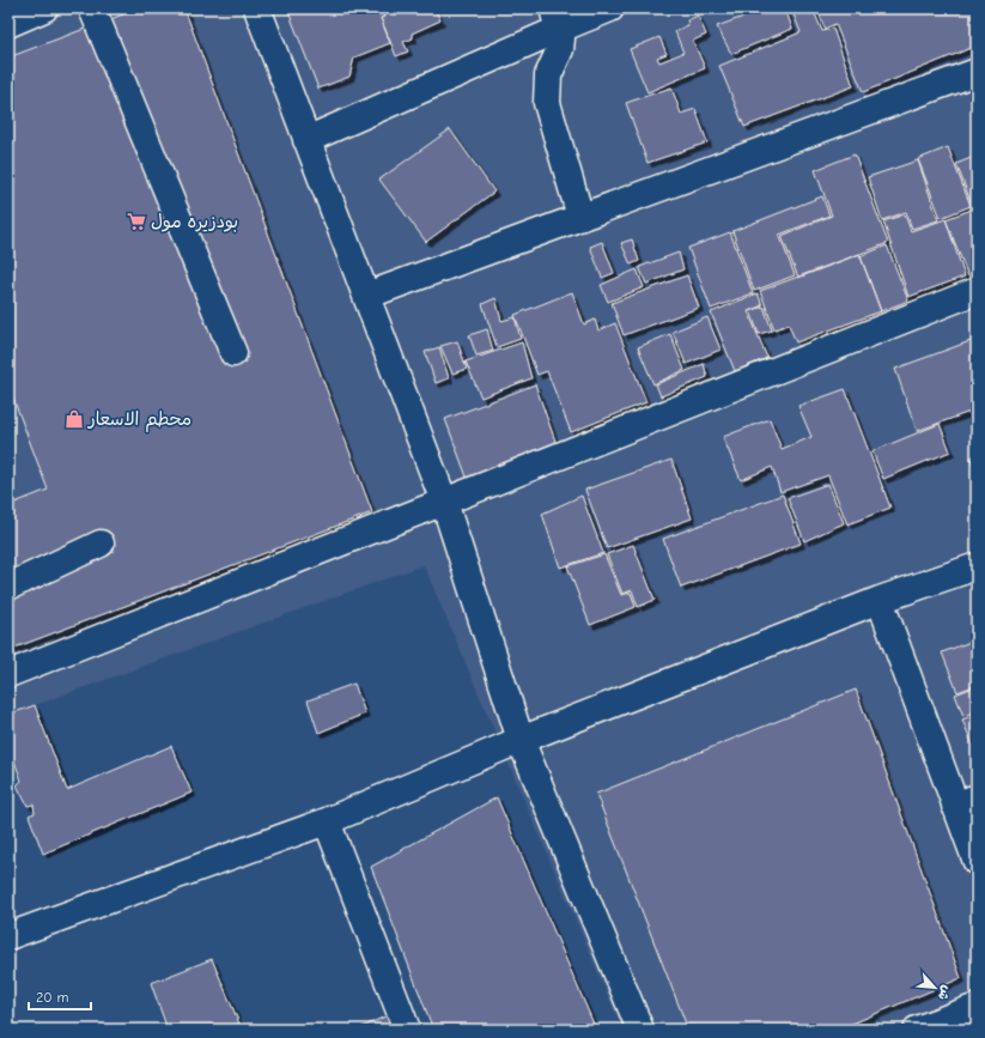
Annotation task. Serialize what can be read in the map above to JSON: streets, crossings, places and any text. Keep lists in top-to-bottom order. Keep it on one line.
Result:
{"places":{"supermarket":["بودزيره مول"],"shop":["محطم الاسعار"]},"scale_bar":"20 m","north":"bottom right"}
